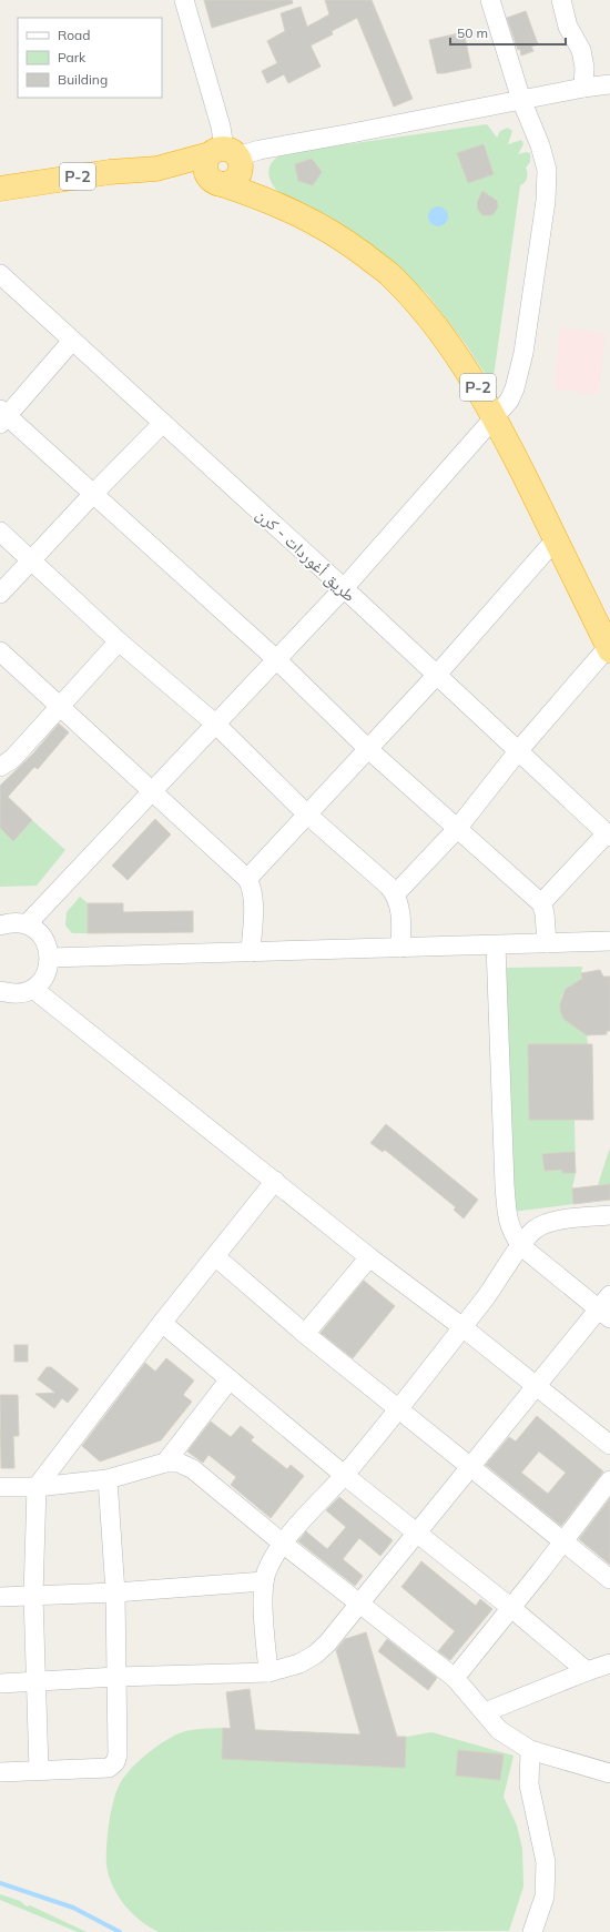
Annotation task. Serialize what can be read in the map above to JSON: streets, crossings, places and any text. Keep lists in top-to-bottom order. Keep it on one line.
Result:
{"streets":{"highway":["P-2"],"street":["طريق أغوردات - كرن"]},"legend":["Road","Park","Building"],"scale_bar":"50 m"}
